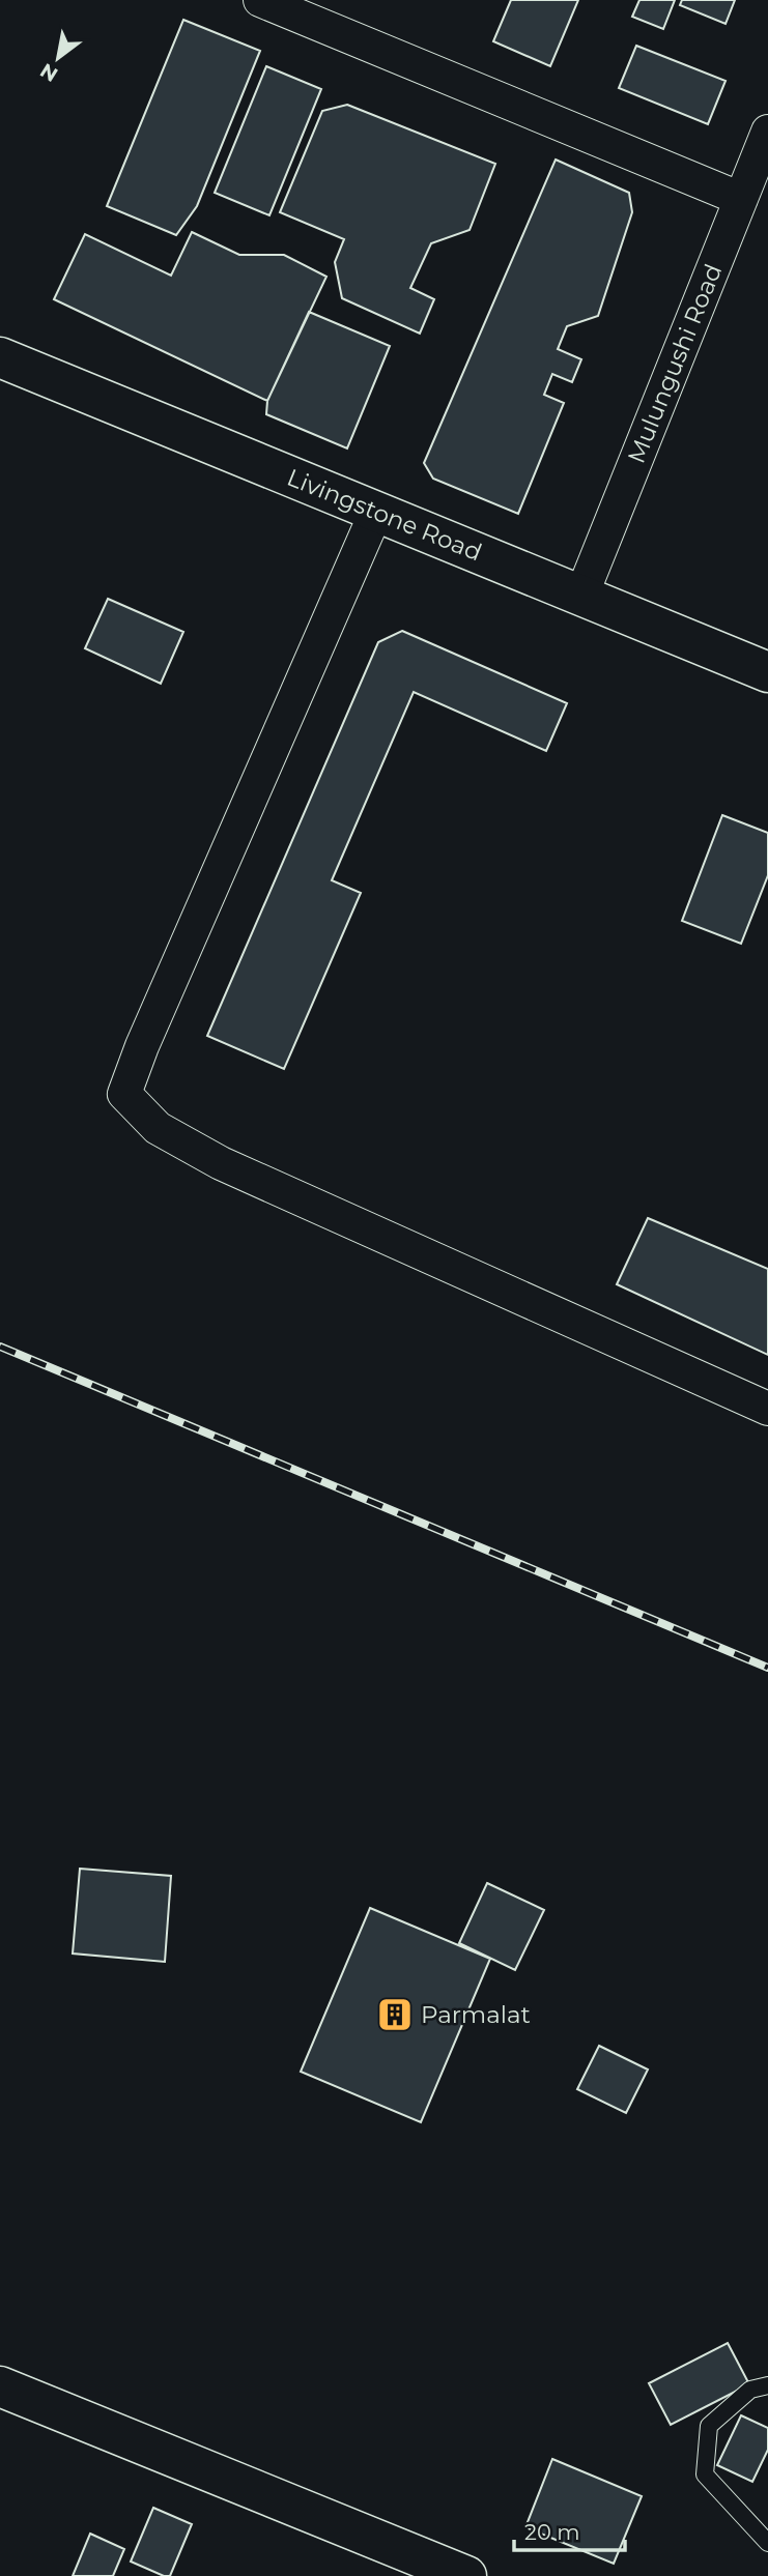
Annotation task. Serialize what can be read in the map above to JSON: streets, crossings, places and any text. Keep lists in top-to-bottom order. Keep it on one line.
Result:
{"streets":{"main road":["Livingstone Road"],"street":["Mulungushi Road"]},"crossings":[["Mulungushi Road","Livingstone Road"]],"places":{"building":["Parmalat"]},"scale_bar":"20 m","north":"bottom left"}
